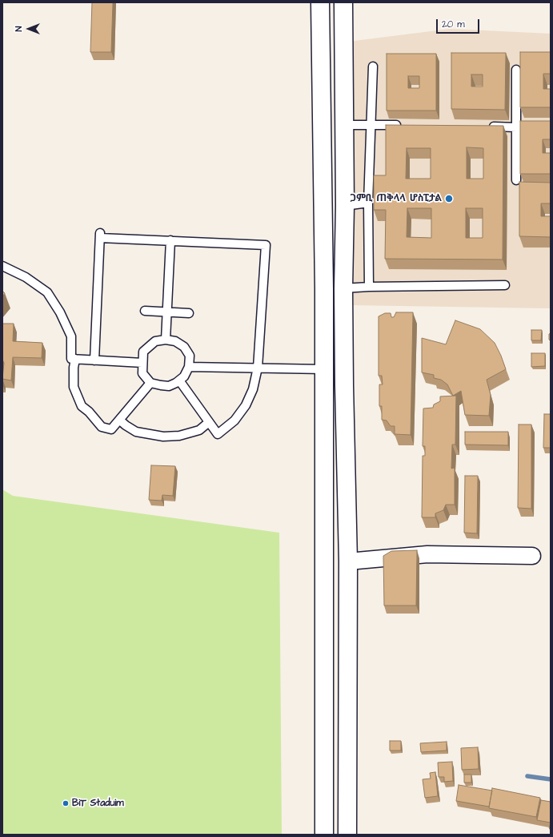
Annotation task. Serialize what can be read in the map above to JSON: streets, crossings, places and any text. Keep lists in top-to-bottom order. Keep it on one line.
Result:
{"places":["ጋምቢ ጠቅላላ ሆስፒታል","BiT Staduim"],"scale_bar":"20 m","north":"left"}
